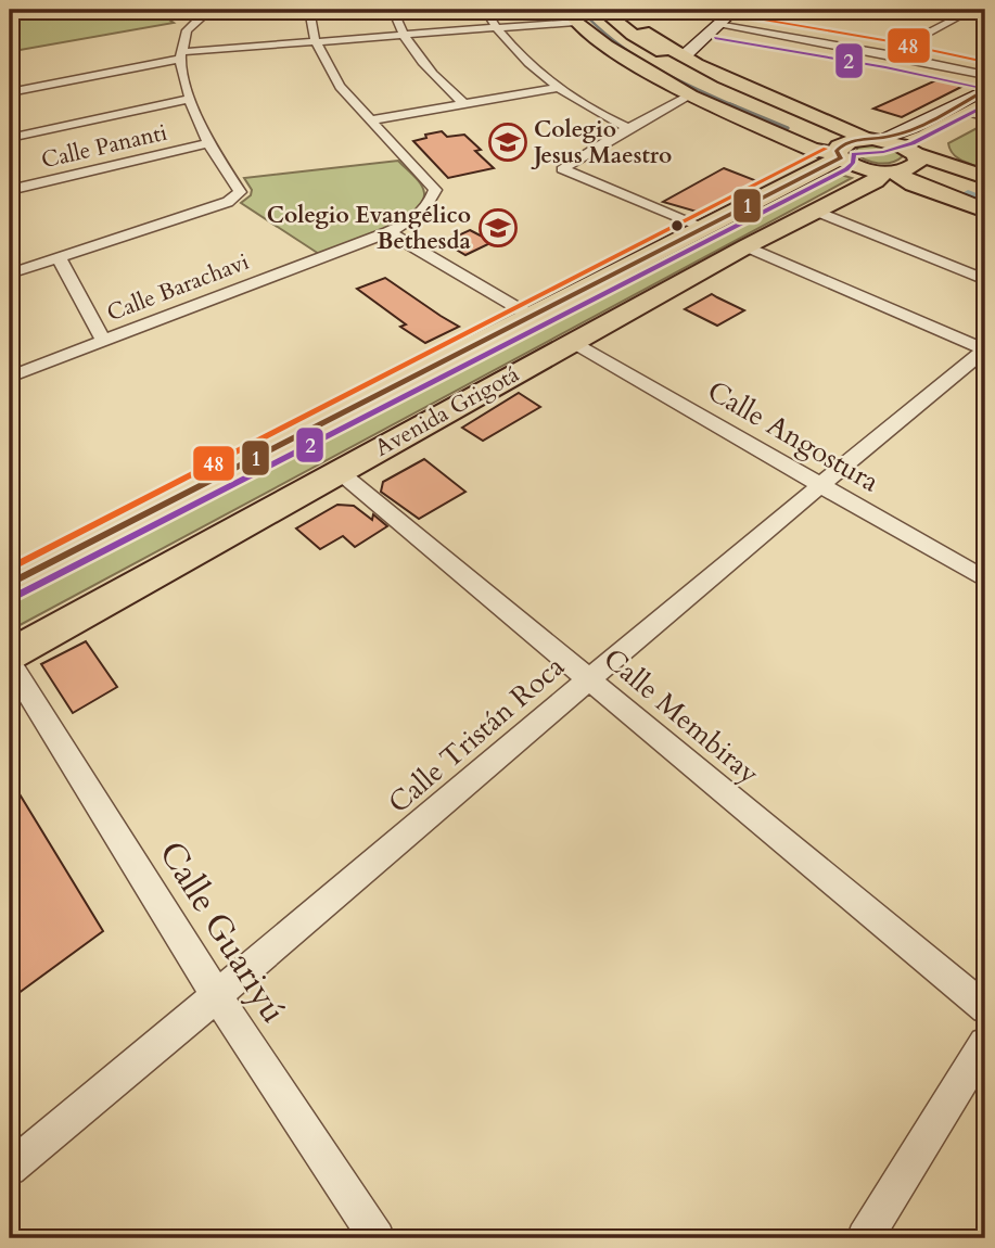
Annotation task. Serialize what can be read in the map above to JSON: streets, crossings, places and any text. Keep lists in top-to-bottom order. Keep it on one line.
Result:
{"streets":{"main road":["Avenida Grigotá"],"street":["Calle Pananti","Calle Barachavi","Calle Angostura","Calle Membiray","Calle Tristán Roca","Calle Guariyú"]},"crossings":[["Avenida Grigotá","Calle Angostura"],["Avenida Grigotá","Calle Membiray"],["Calle Angostura","Calle Tristán Roca"],["Calle Membiray","Calle Tristán Roca"],["Calle Tristán Roca","Calle Guariyú"]],"places":{"school or university":["Colegio Jesus Maestro","Colegio Evangélico Bethesda"]},"lines":["transit line 48","transit line 2","transit line 1"]}
